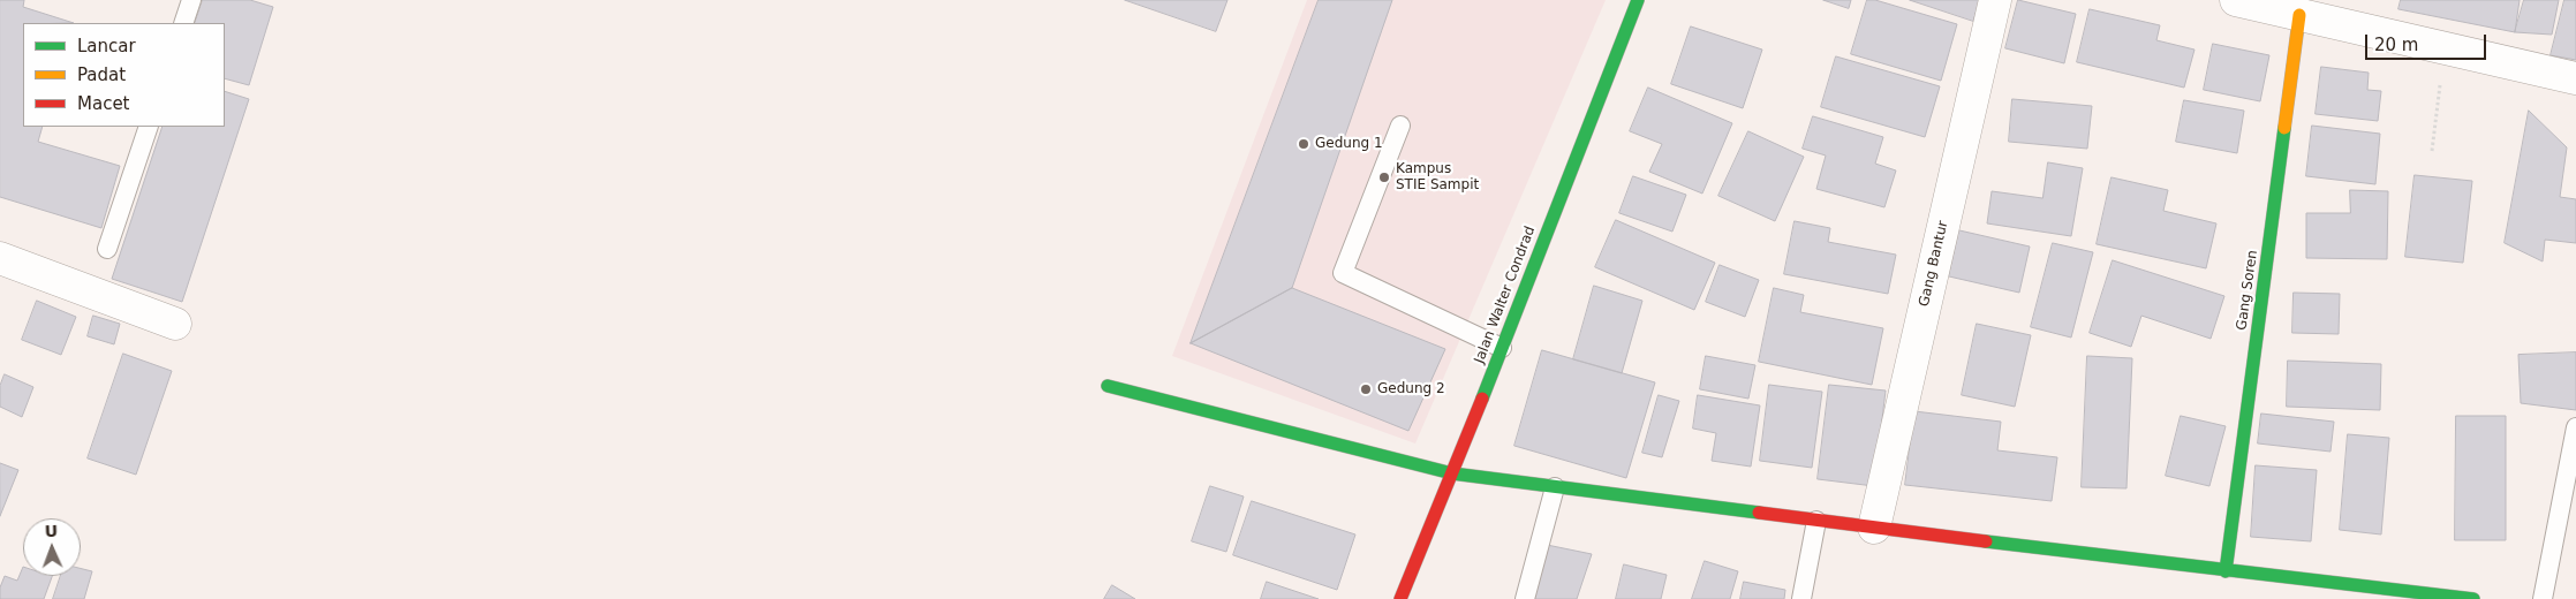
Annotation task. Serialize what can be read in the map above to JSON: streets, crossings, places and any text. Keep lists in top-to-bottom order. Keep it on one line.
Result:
{"streets":{"street":["Gang Bantur","Gang Soren","Jalan Walter Condrad"]},"places":["Gedung 1","Kampus STIE Sampit","Gedung 2"],"legend":["Lancar","Padat","Macet"],"scale_bar":"20 m","north":"top"}
